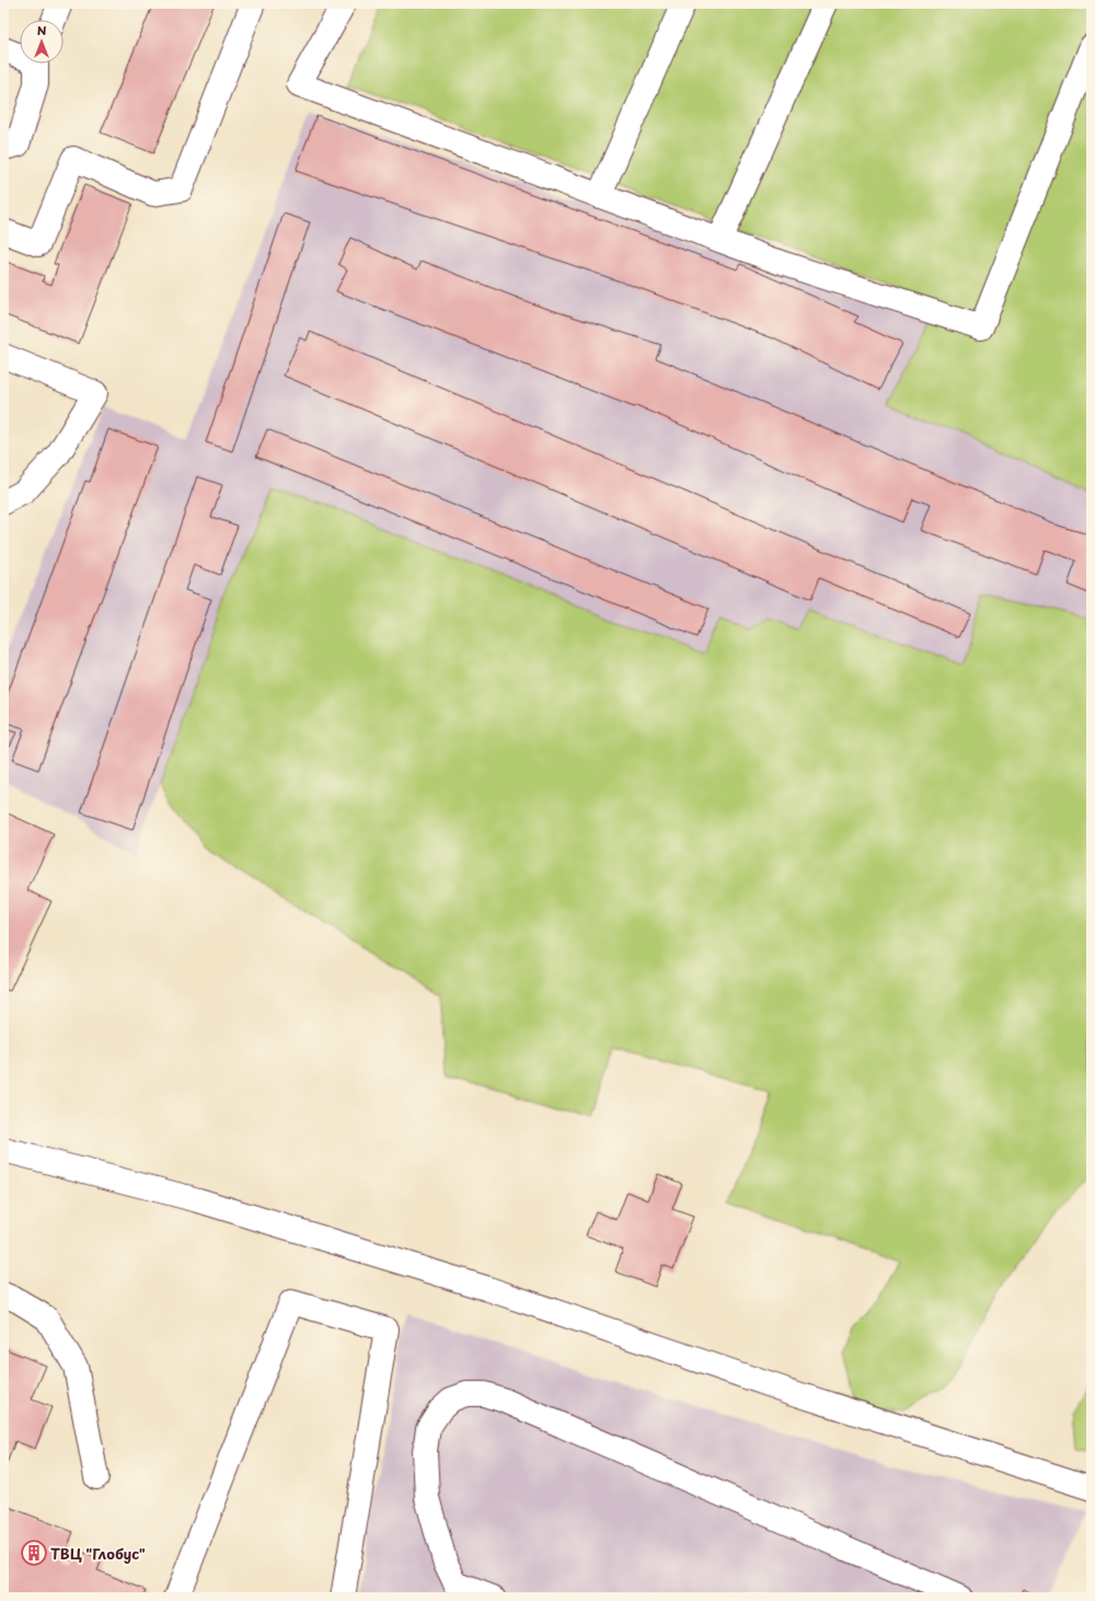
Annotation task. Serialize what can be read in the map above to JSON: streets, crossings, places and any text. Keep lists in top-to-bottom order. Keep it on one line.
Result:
{"places":{"building":["ТВЦ \"Глобус\""]},"north":"top"}
